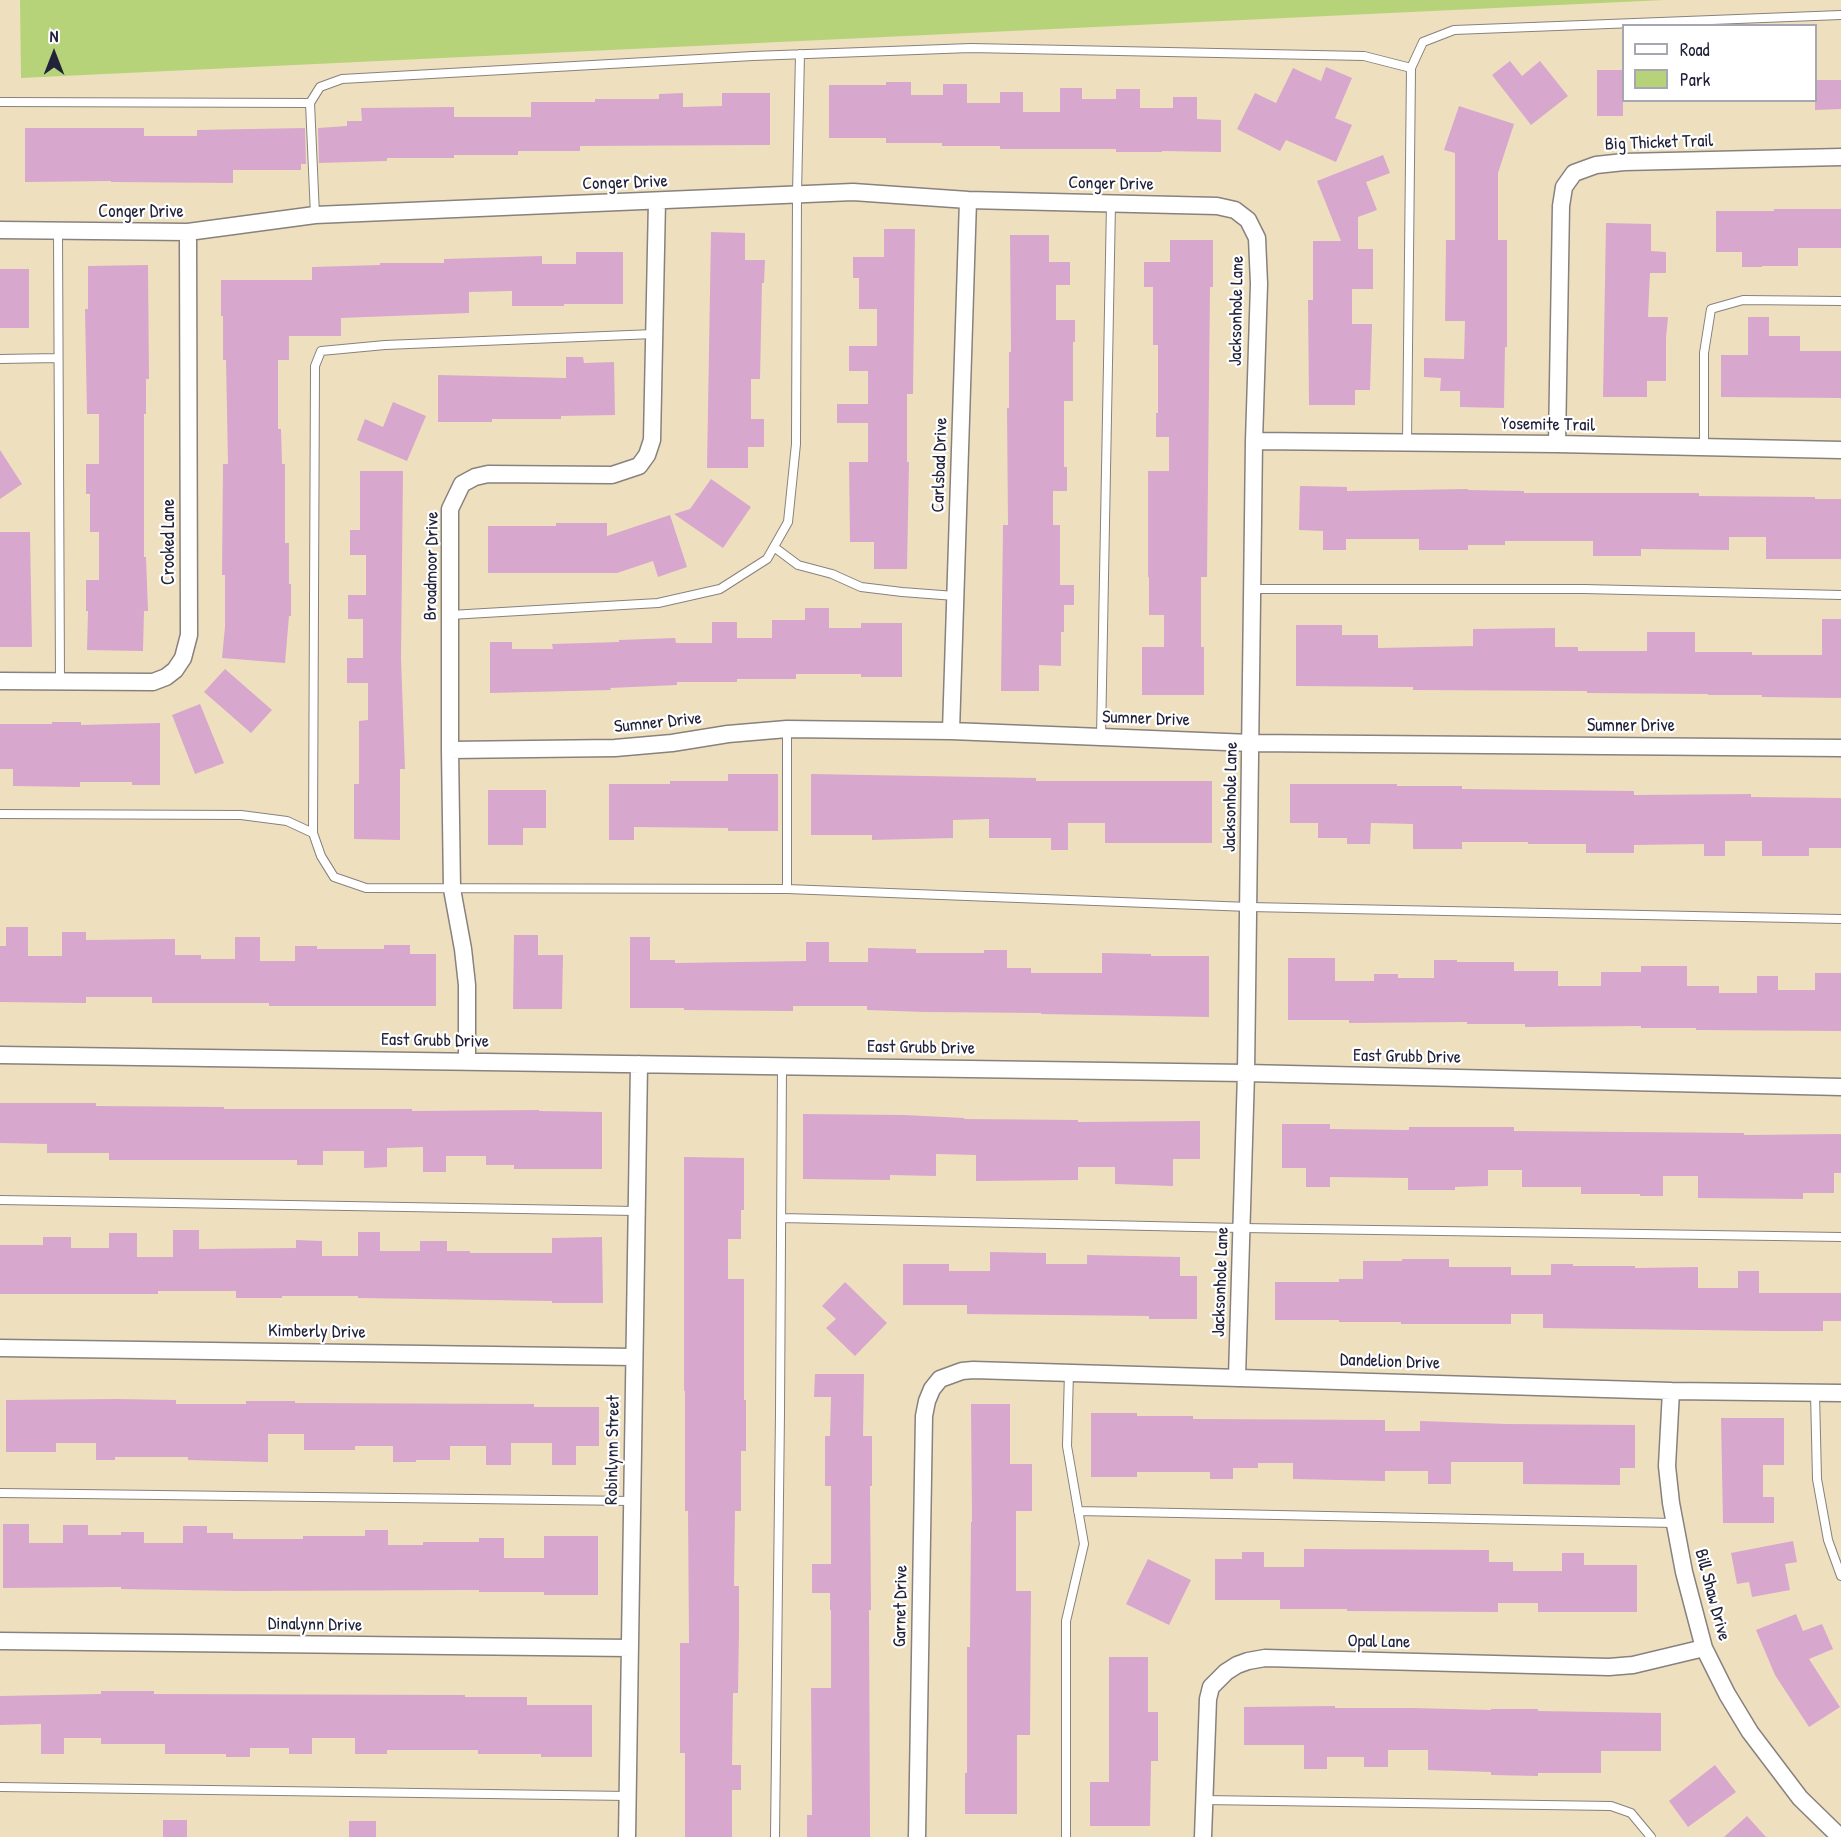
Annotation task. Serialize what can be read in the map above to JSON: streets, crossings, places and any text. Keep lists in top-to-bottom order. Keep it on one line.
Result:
{"streets":{"street":["Big Thicket Trail","Conger Drive","Jacksonhole Lane","Yosemite Trail","Carlsbad Drive","Crooked Lane","Broadmoor Drive","Sumner Drive","East Grubb Drive","Kimberly Drive","Dandelion Drive","Robinlynn Street","Bill Shaw Drive","Garnet Drive","Dinalynn Drive","Opal Lane"]},"crossings":[["Big Thicket Trail","Yosemite Trail"],["Conger Drive","Jacksonhole Lane"],["Conger Drive","Carlsbad Drive"],["Conger Drive","Crooked Lane"],["Conger Drive","Broadmoor Drive"],["Jacksonhole Lane","Yosemite Trail"],["Jacksonhole Lane","Sumner Drive"],["Jacksonhole Lane","East Grubb Drive"],["Jacksonhole Lane","Dandelion Drive"],["Carlsbad Drive","Sumner Drive"],["Broadmoor Drive","Sumner Drive"],["Broadmoor Drive","East Grubb Drive"],["East Grubb Drive","Robinlynn Street"],["Kimberly Drive","Robinlynn Street"],["Dandelion Drive","Bill Shaw Drive"],["Dandelion Drive","Garnet Drive"],["Robinlynn Street","Dinalynn Drive"],["Bill Shaw Drive","Opal Lane"]],"legend":["Road","Park"],"north":"top"}
